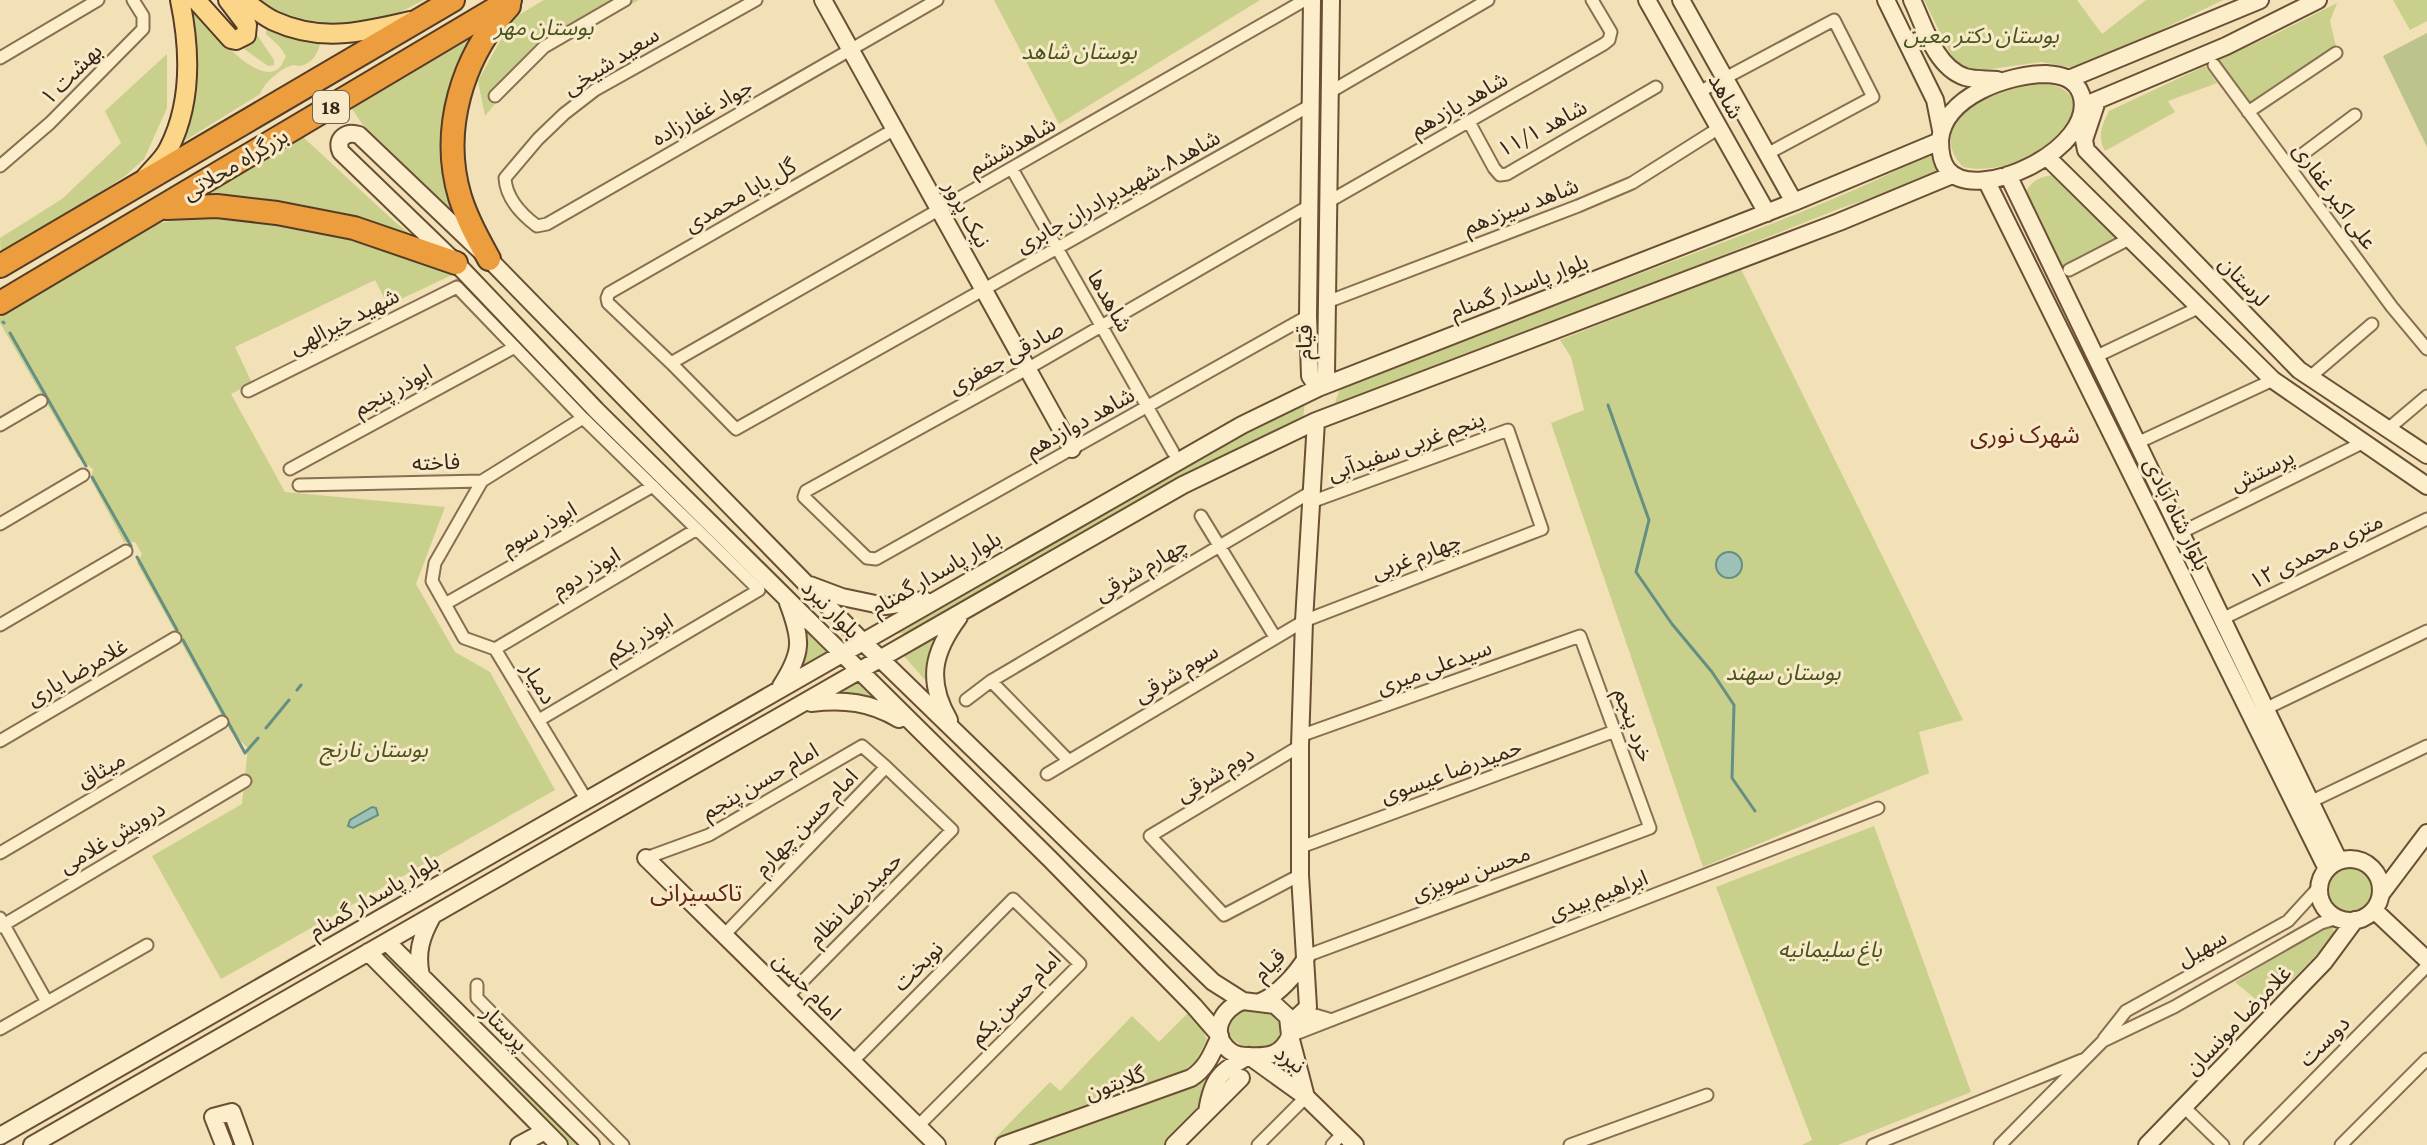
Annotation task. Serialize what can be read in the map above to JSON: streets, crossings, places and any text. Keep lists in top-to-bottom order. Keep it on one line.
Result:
{"streets":{"highway":["18","بزرگراه محلاتی"],"main road":["شاهد","نیک پرور","لرستان","بلوار پاسدار گمنام","قیام","بلوار شاه آبادی","بلوار نبرد","امام حسن","غلامرضا مونسان","پرستار","نبرد","گلابتون"],"street":["سعید شیخی","بهشت ۱","شاهد یازدهم","جواد غفارزاده","شاهد ۱۱/۱","شاهدششم","شاهد۸-شهیدبرادران جابری","گل بابا محمدی","علی اکبر غفاری","شاهد سیزدهم","شاهدها","شهید خیرالهی","صادقی جعفری","ابوذر پنجم","شاهد دوازدهم","پنجم غربی سفیدآبی","فاخته","پرستش","ابوذر سوم","۱۲ متری محمدی","چهارم غربی","چهارم شرقی","ابوذر دوم","ابوذر یکم","سیدعلی میری","غلامرضا یاری","سوم شرقی","دمیار","خرد پنجم","میثاق","حمیدرضا عیسوی","دوم شرقی","امام حسن پنجم","امام حسن چهارم","درویش غلامی","محسن سویزی","ابراهیم بیدی","حمیدرضا نظام","سهیل","نوبخت","امام حسن یکم","دوست"]},"crossings":[["سعید شیخی","جواد غفارزاده"],["شاهد","شاهد سیزدهم"],["شاهد","بلوار پاسدار گمنام"],["شاهد یازدهم","شاهد ۱۱/۱"],["شاهد یازدهم","قیام"],["جواد غفارزاده","نیک پرور"],["شاهدششم","شاهد۸-شهیدبرادران جابری"],["شاهدششم","گل بابا محمدی"],["شاهدششم","نیک پرور"],["شاهدششم","شاهدها"],["شاهدششم","قیام"],["شاهد۸-شهیدبرادران جابری","گل بابا محمدی"],["شاهد۸-شهیدبرادران جابری","نیک پرور"],["شاهد۸-شهیدبرادران جابری","شاهدها"],["شاهد۸-شهیدبرادران جابری","قیام"],["گل بابا محمدی","نیک پرور"],["شاهد سیزدهم","قیام"],["نیک پرور","صادقی جعفری"],["نیک پرور","شاهد دوازدهم"],["لرستان","بلوار پاسدار گمنام"],["لرستان","بلوار شاه آبادی"],["بلوار پاسدار گمنام","قیام"],["بلوار پاسدار گمنام","بلوار شاه آبادی"],["بلوار پاسدار گمنام","بلوار نبرد"],["بلوار پاسدار گمنام","دمیار"],["بلوار پاسدار گمنام","پرستار"],["شاهدها","صادقی جعفری"],["شاهدها","شاهد دوازدهم"],["شهید خیرالهی","ابوذر پنجم"],["قیام","صادقی جعفری"],["قیام","شاهد دوازدهم"],["قیام","پنجم غربی سفیدآبی"],["قیام","چهارم غربی"],["قیام","چهارم شرقی"],["قیام","بلوار نبرد"],["قیام","سیدعلی میری"],["قیام","سوم شرقی"],["قیام","حمیدرضا عیسوی"],["قیام","دوم شرقی"],["قیام","محسن سویزی"],["قیام","ابراهیم بیدی"],["قیام","نبرد"],["قیام","گلابتون"],["صادقی جعفری","شاهد دوازدهم"],["پنجم غربی سفیدآبی","چهارم غربی"],["پنجم غربی سفیدآبی","چهارم شرقی"],["فاخته","ابوذر سوم"],["فاخته","دمیار"],["پرستش","بلوار شاه آبادی"],["بلوار شاه آبادی","۱۲ متری محمدی"],["بلوار شاه آبادی","سهیل"],["بلوار شاه آبادی","غلامرضا مونسان"],["ابوذر سوم","دمیار"],["چهارم غربی","سوم شرقی"],["ابوذر دوم","ابوذر یکم"],["ابوذر دوم","دمیار"],["بلوار نبرد","ابراهیم بیدی"],["بلوار نبرد","نبرد"],["بلوار نبرد","گلابتون"],["ابوذر یکم","دمیار"],["سیدعلی میری","خرد پنجم"],["سیدعلی میری","دوم شرقی"],["خرد پنجم","حمیدرضا عیسوی"],["خرد پنجم","محسن سویزی"],["امام حسن پنجم","امام حسن چهارم"],["امام حسن پنجم","امام حسن"],["امام حسن چهارم","حمیدرضا نظام"],["امام حسن چهارم","امام حسن"],["ابراهیم بیدی","نبرد"],["ابراهیم بیدی","گلابتون"],["حمیدرضا نظام","امام حسن"],["سهیل","غلامرضا مونسان"],["نوبخت","امام حسن"],["نوبخت","امام حسن یکم"],["امام حسن","امام حسن یکم"],["نبرد","گلابتون"]],"districts":["شهرک نوری","تاکسیرانی"],"parks":["بوستان مهر","بوستان دکتر معین","بوستان شاهد","بوستان سهند","بوستان نارنج","باغ سلیمانیه"]}
